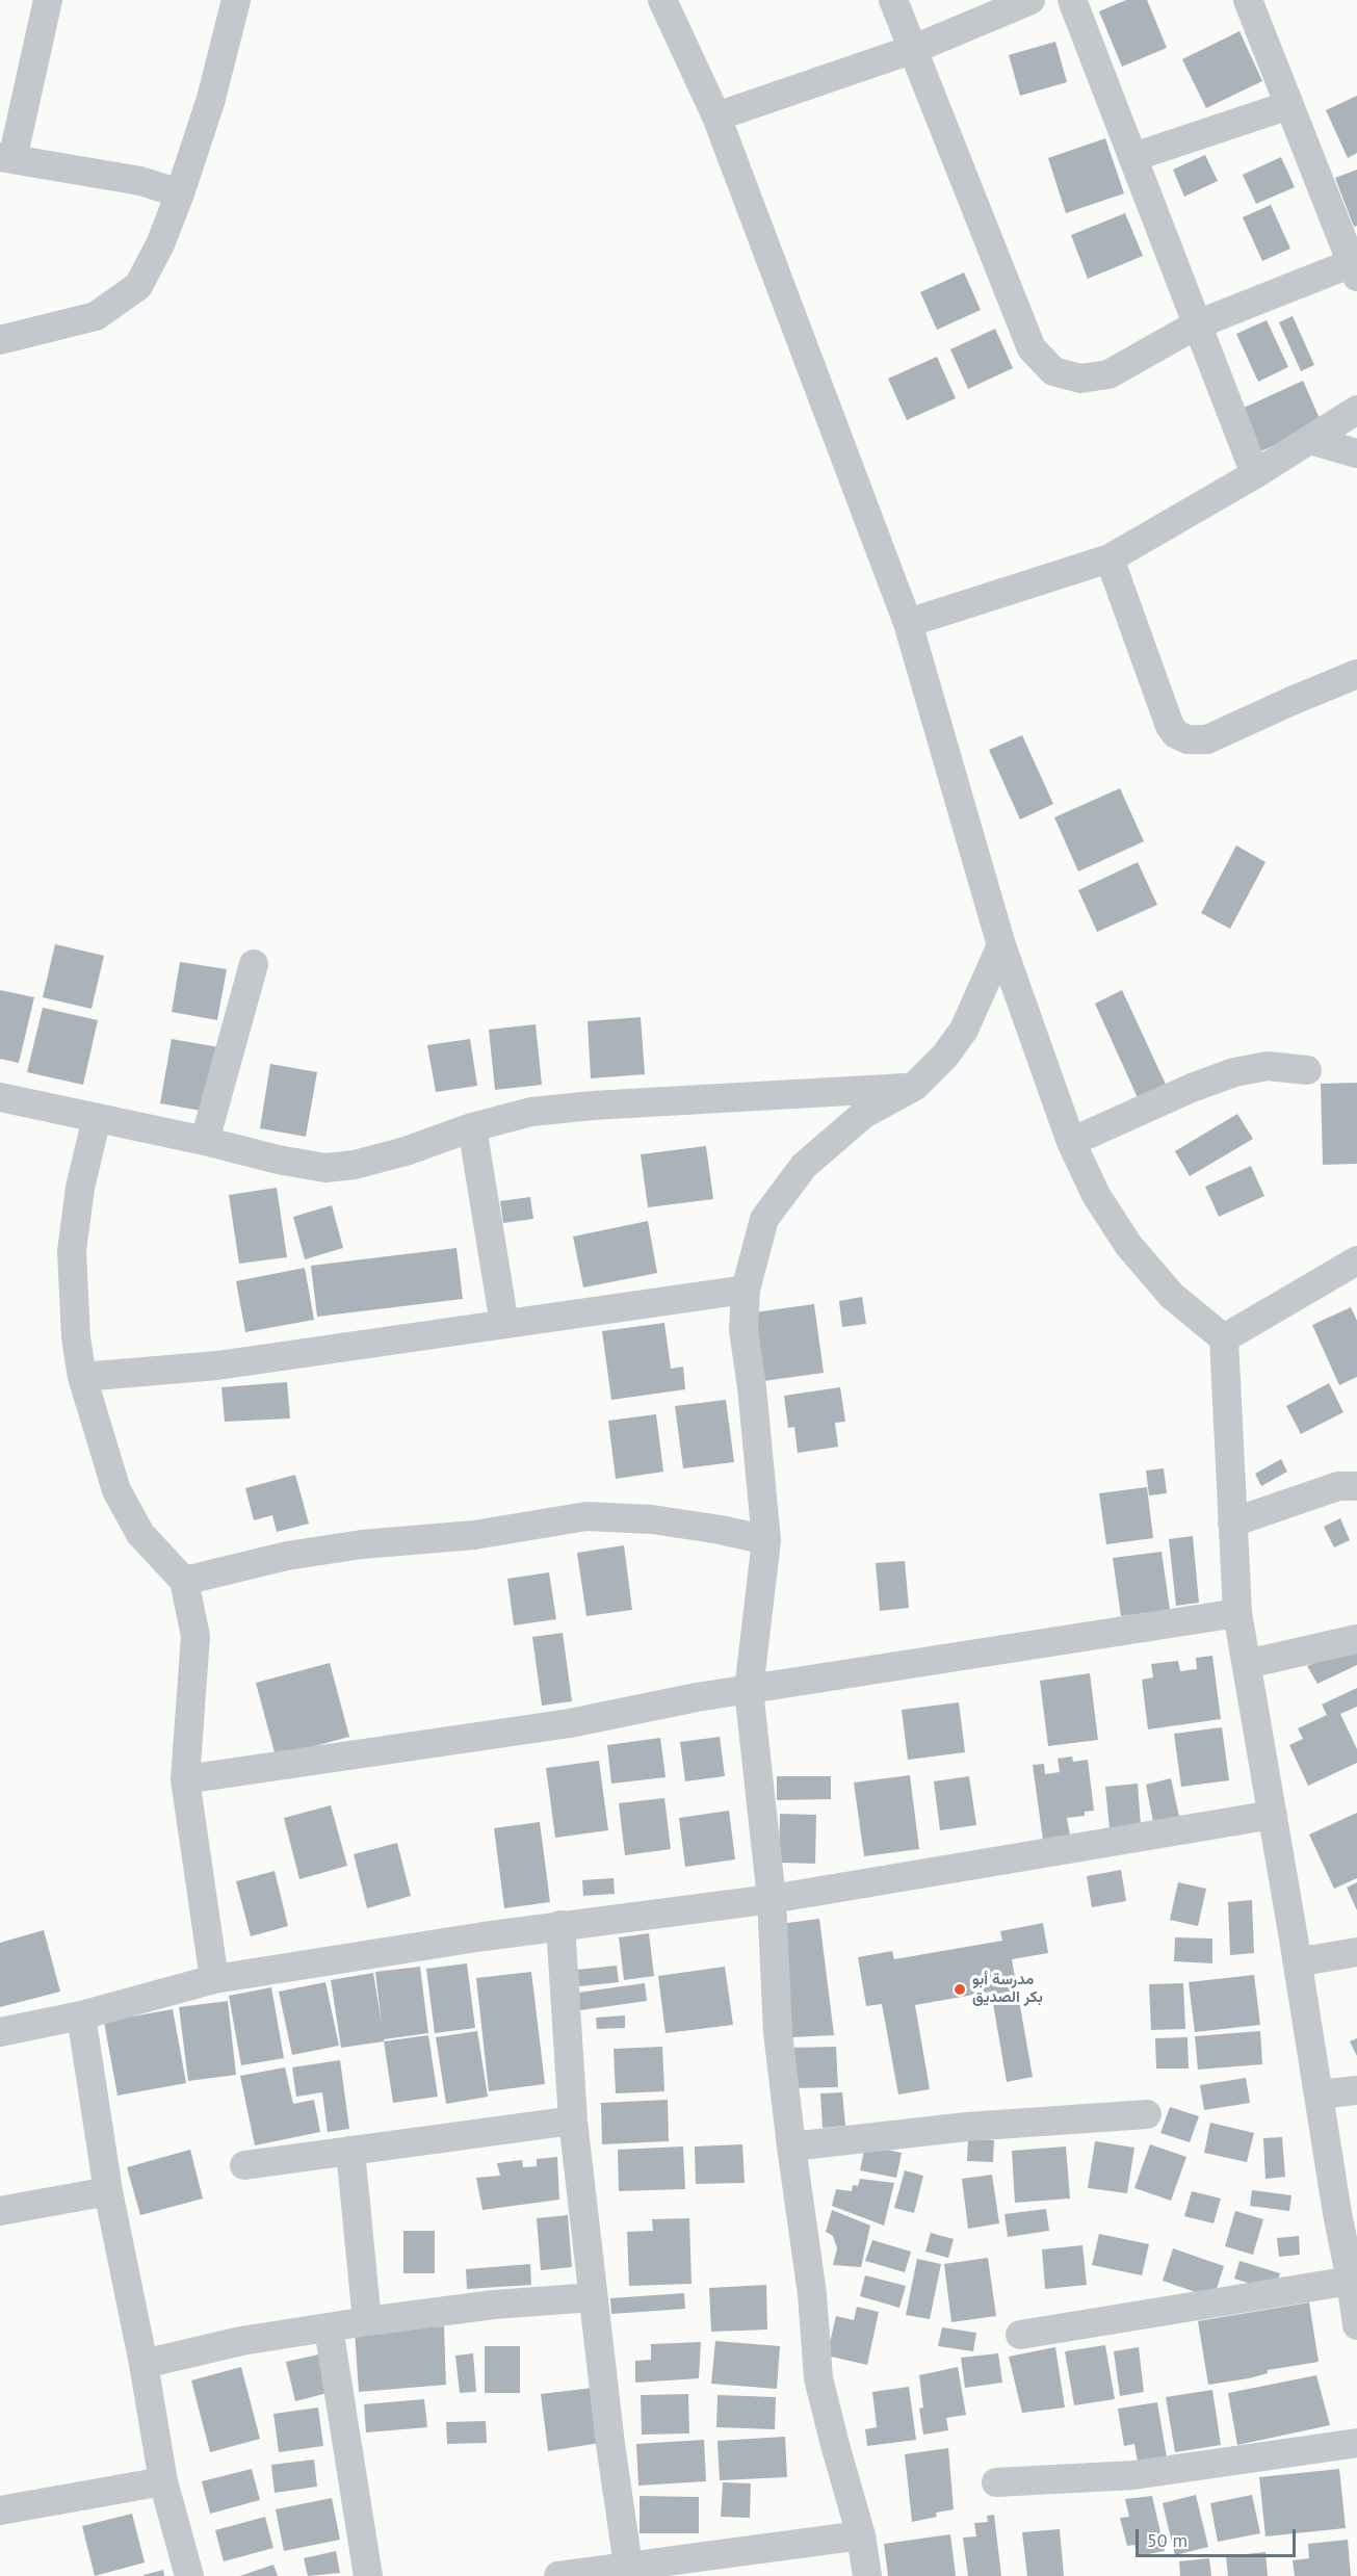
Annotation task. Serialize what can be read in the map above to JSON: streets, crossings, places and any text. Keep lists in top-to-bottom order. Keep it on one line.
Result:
{"places":["مدرسة أبو بكر الصديق"],"scale_bar":"50 m"}
